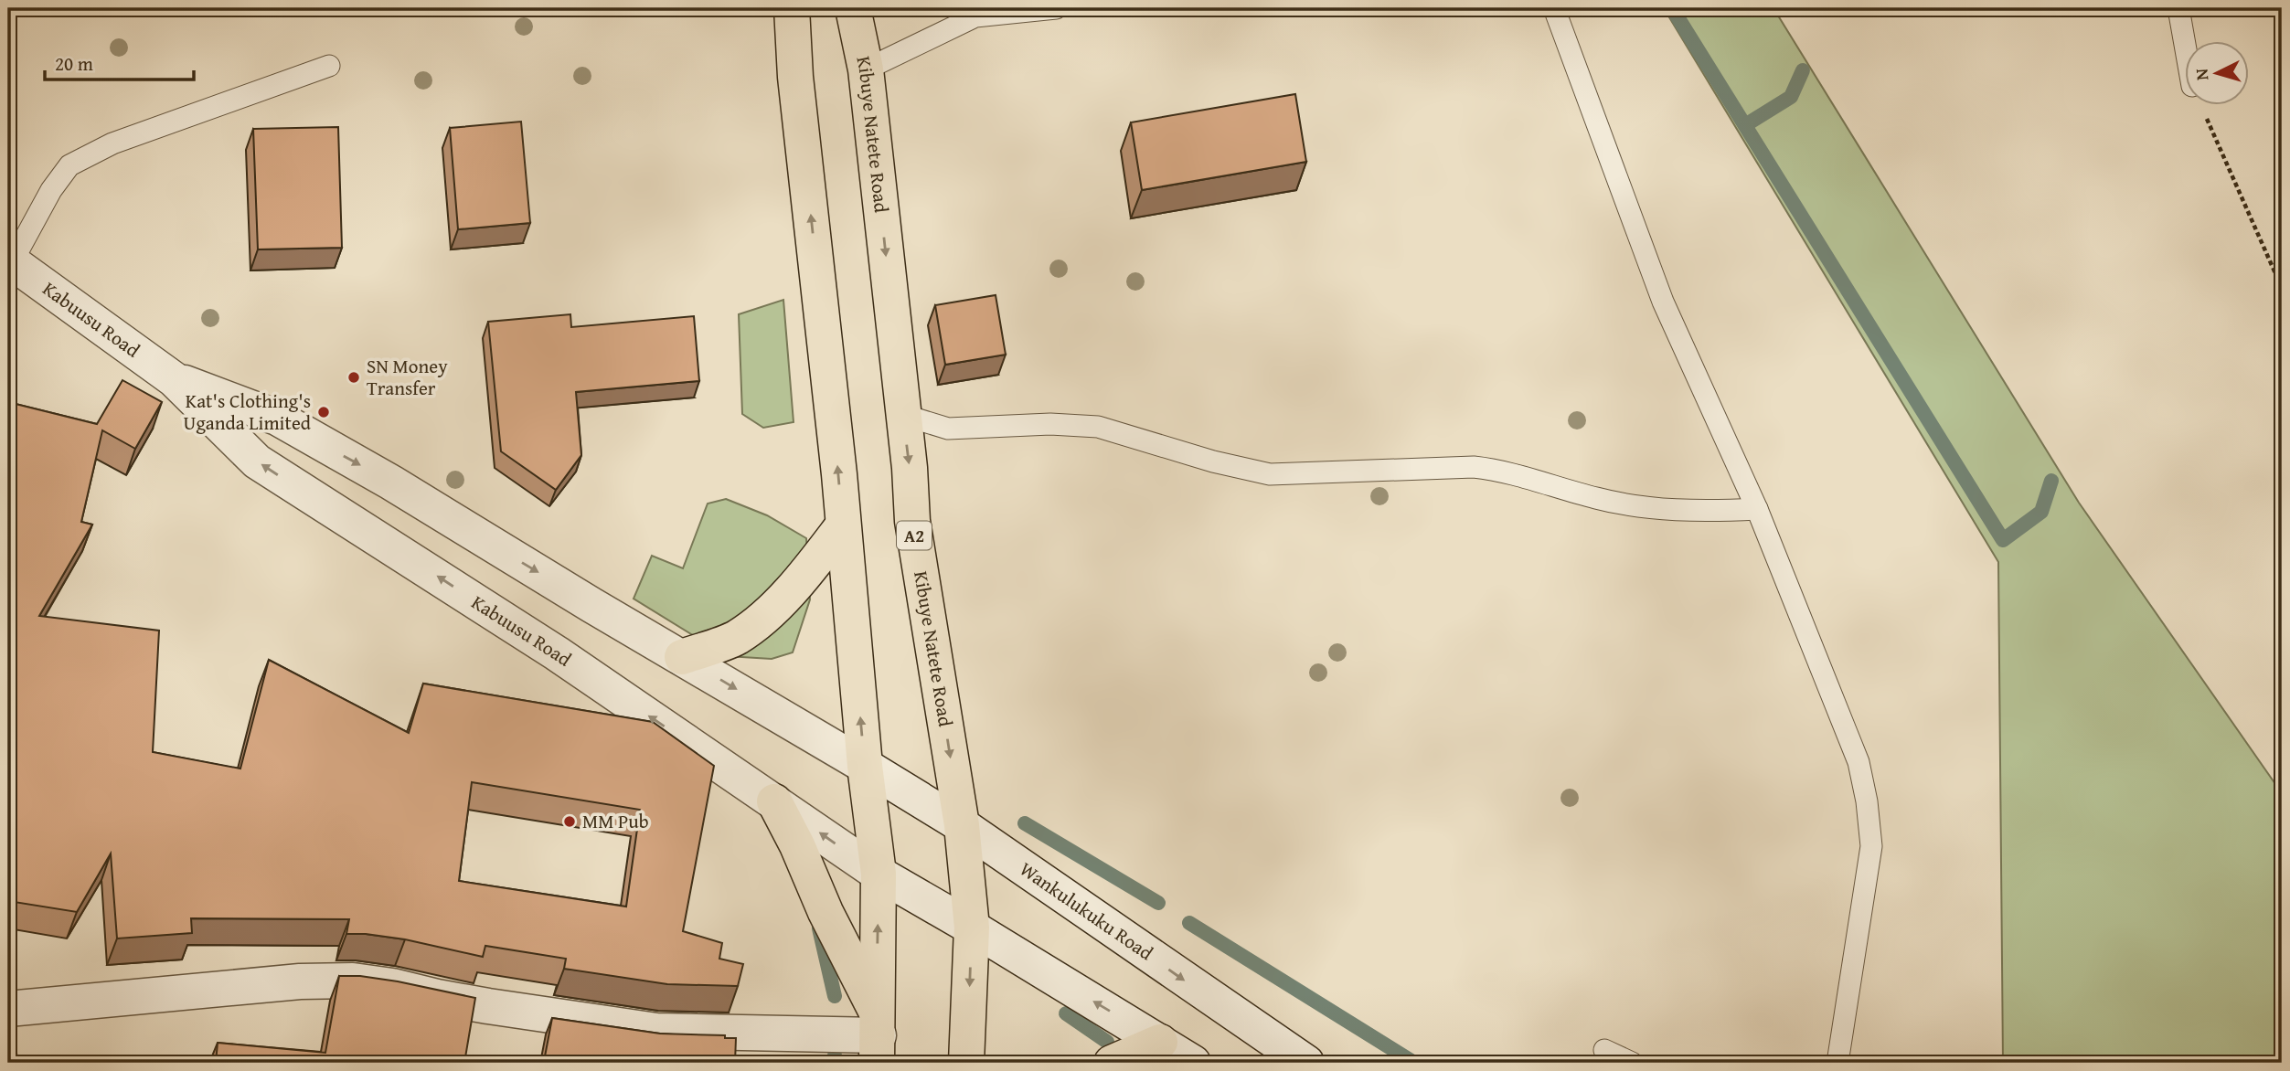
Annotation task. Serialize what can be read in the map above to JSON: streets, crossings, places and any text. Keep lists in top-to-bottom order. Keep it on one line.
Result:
{"streets":{"main road":["Kibuye Natete Road","A2"],"street":["Kabuusu Road","Wankulukuku Road"]},"crossings":[["Kibuye Natete Road","Wankulukuku Road"],["Kabuusu Road","Wankulukuku Road"]],"places":["SN Money Transfer","Kat's Clothing's Uganda Limited","MM Pub"],"scale_bar":"20 m","north":"left"}
